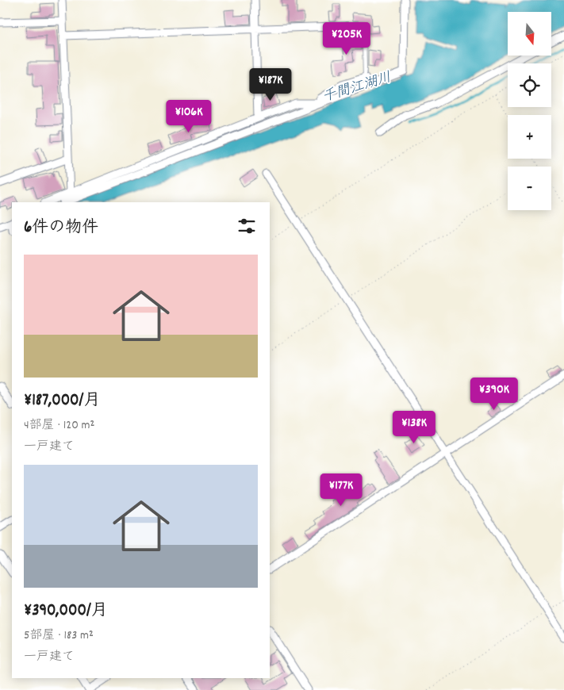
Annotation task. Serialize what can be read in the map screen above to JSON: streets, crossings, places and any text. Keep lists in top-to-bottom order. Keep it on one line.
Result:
{"water":["千間江湖川"],"north":"bottom","page":{"map_buttons":["+","−"],"price":["¥205K","¥187K","¥106K","¥390K","¥138K","¥177K"],"heading":"6件の物件","list":[{"name":"¥187,000/月","note":"4部屋 · 120 m² · 一戸建て"},{"name":"¥390,000/月","note":"5部屋 · 183 m² · 一戸建て"}]}}
